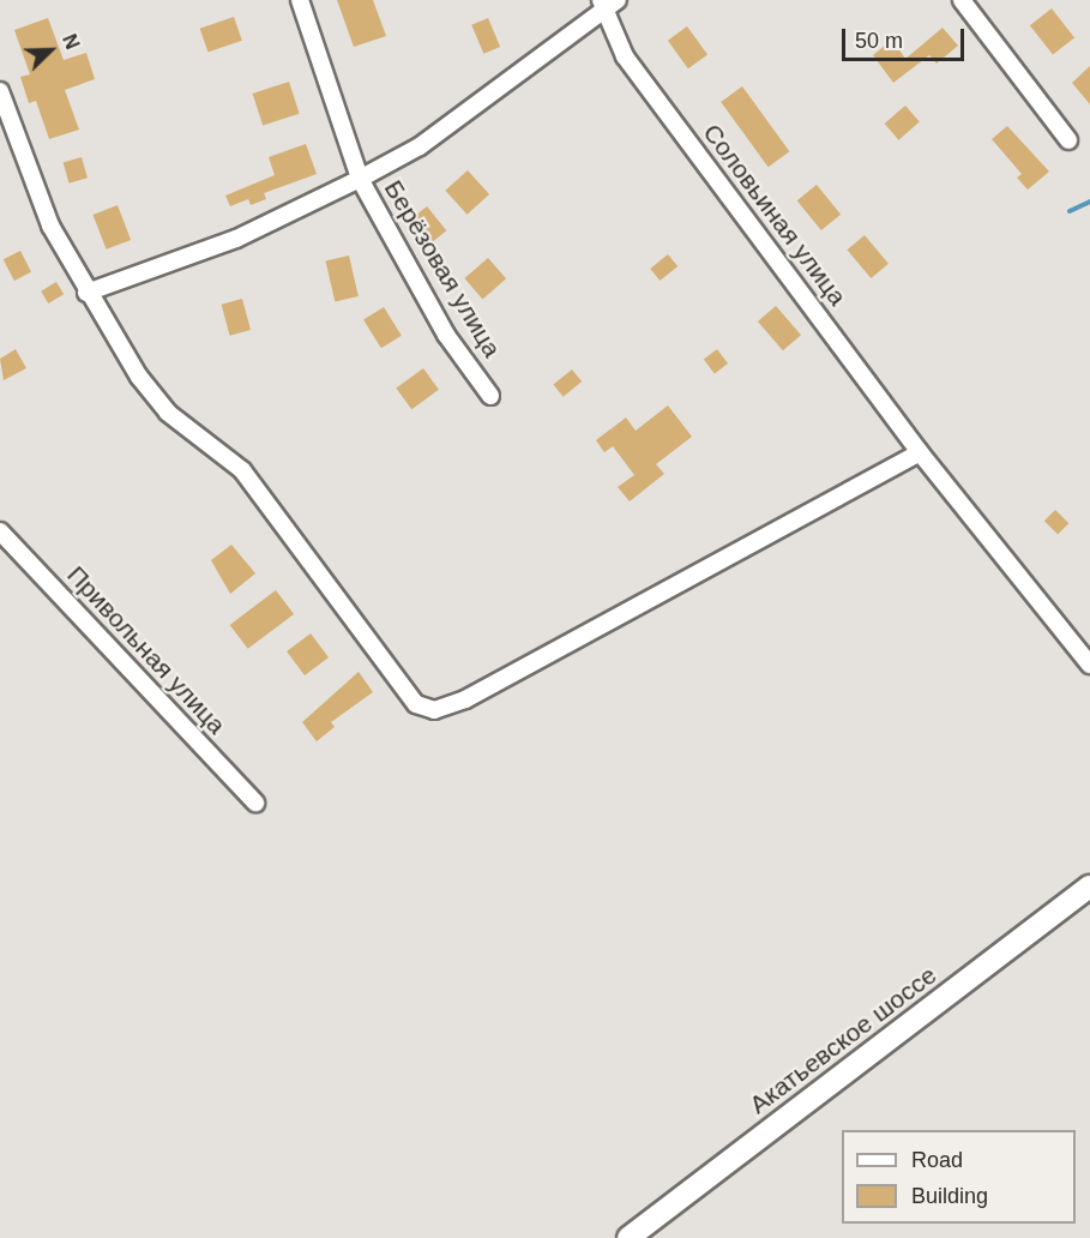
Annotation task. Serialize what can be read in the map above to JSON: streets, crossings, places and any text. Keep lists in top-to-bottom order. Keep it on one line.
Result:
{"streets":{"street":["Соловьиная улица","Берёзовая улица","Привольная улица","Акатьевское шоссе"]},"legend":["Road","Building"],"scale_bar":"50 m","north":"top right"}
